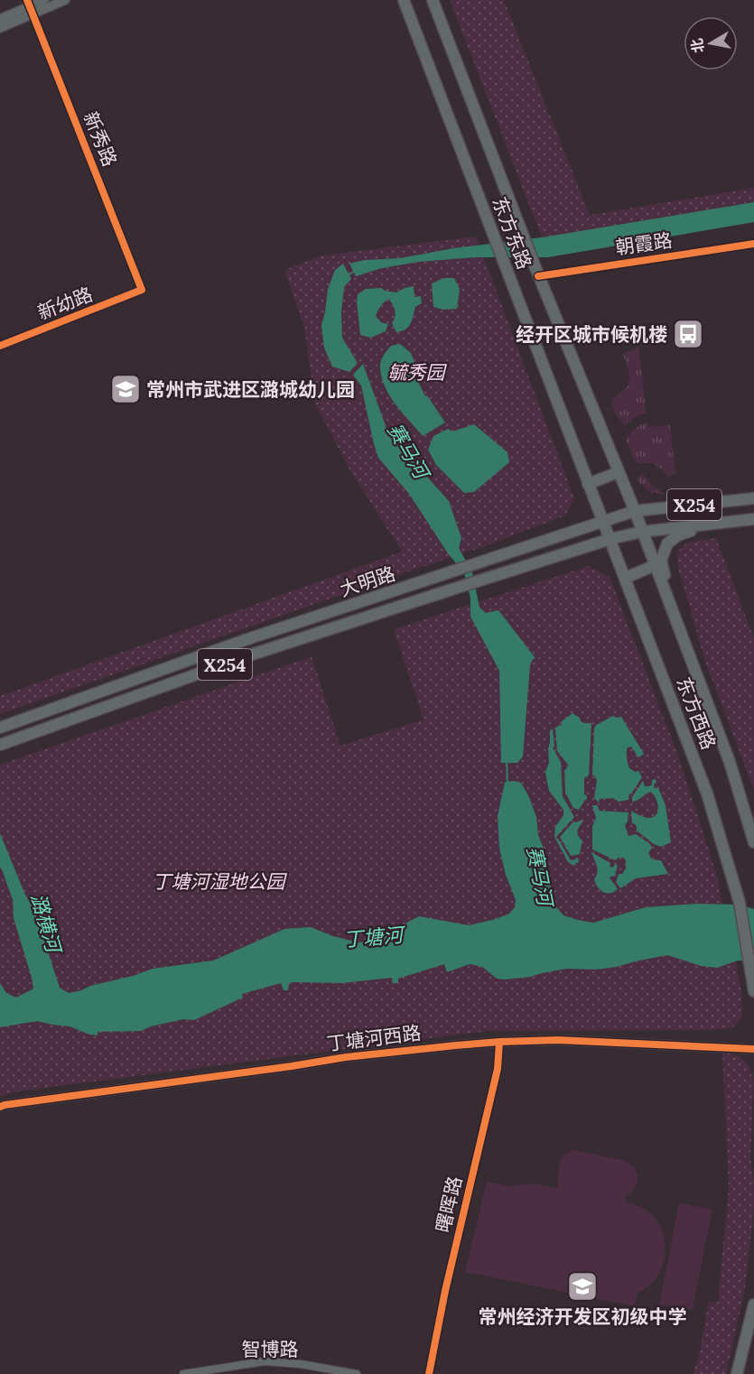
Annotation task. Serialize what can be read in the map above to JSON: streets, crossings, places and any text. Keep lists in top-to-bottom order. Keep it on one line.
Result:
{"streets":{"main road":["东方东路","X254","大明路","东方西路"],"street":["新秀路","朝霞路","新幼路","丁塘河西路","曙晖路","智博路"]},"crossings":[["新秀路","新幼路"],["东方东路","朝霞路"],["东方东路","大明路"],["东方东路","东方西路"],["大明路","东方西路"],["丁塘河西路","曙晖路"]],"water":["赛马河","潞横河","丁塘河"],"parks":["毓秀园","丁塘河湿地公园"],"places":{"bus stop":["经开区城市候机楼"],"school or university":["常州市武进区潞城幼儿园","常州经济开发区初级中学"]},"north":"left"}
